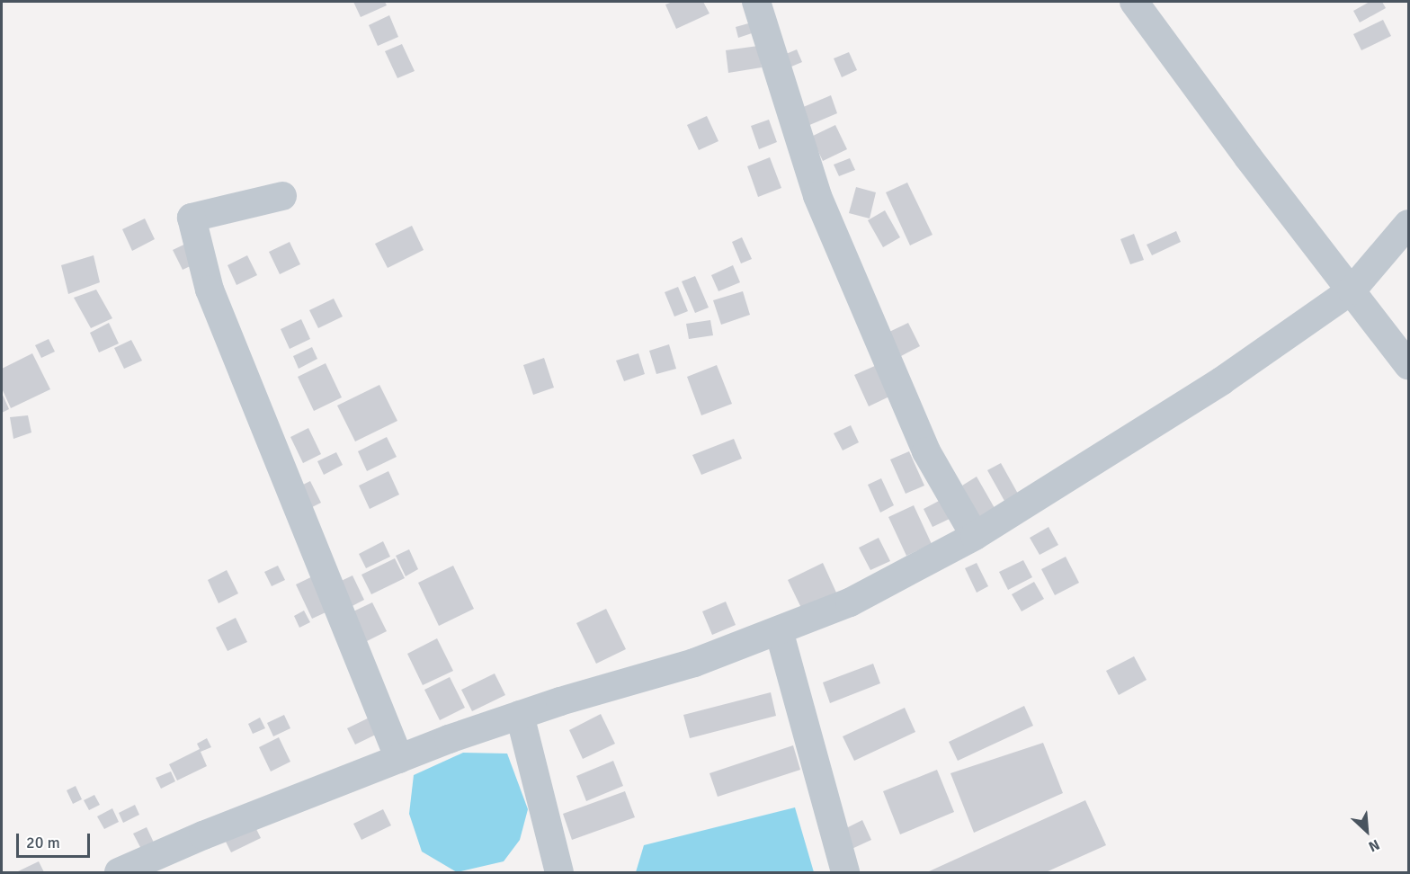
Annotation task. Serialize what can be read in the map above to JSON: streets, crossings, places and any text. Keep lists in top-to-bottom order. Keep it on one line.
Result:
{"scale_bar":"20 m","north":"bottom right"}
